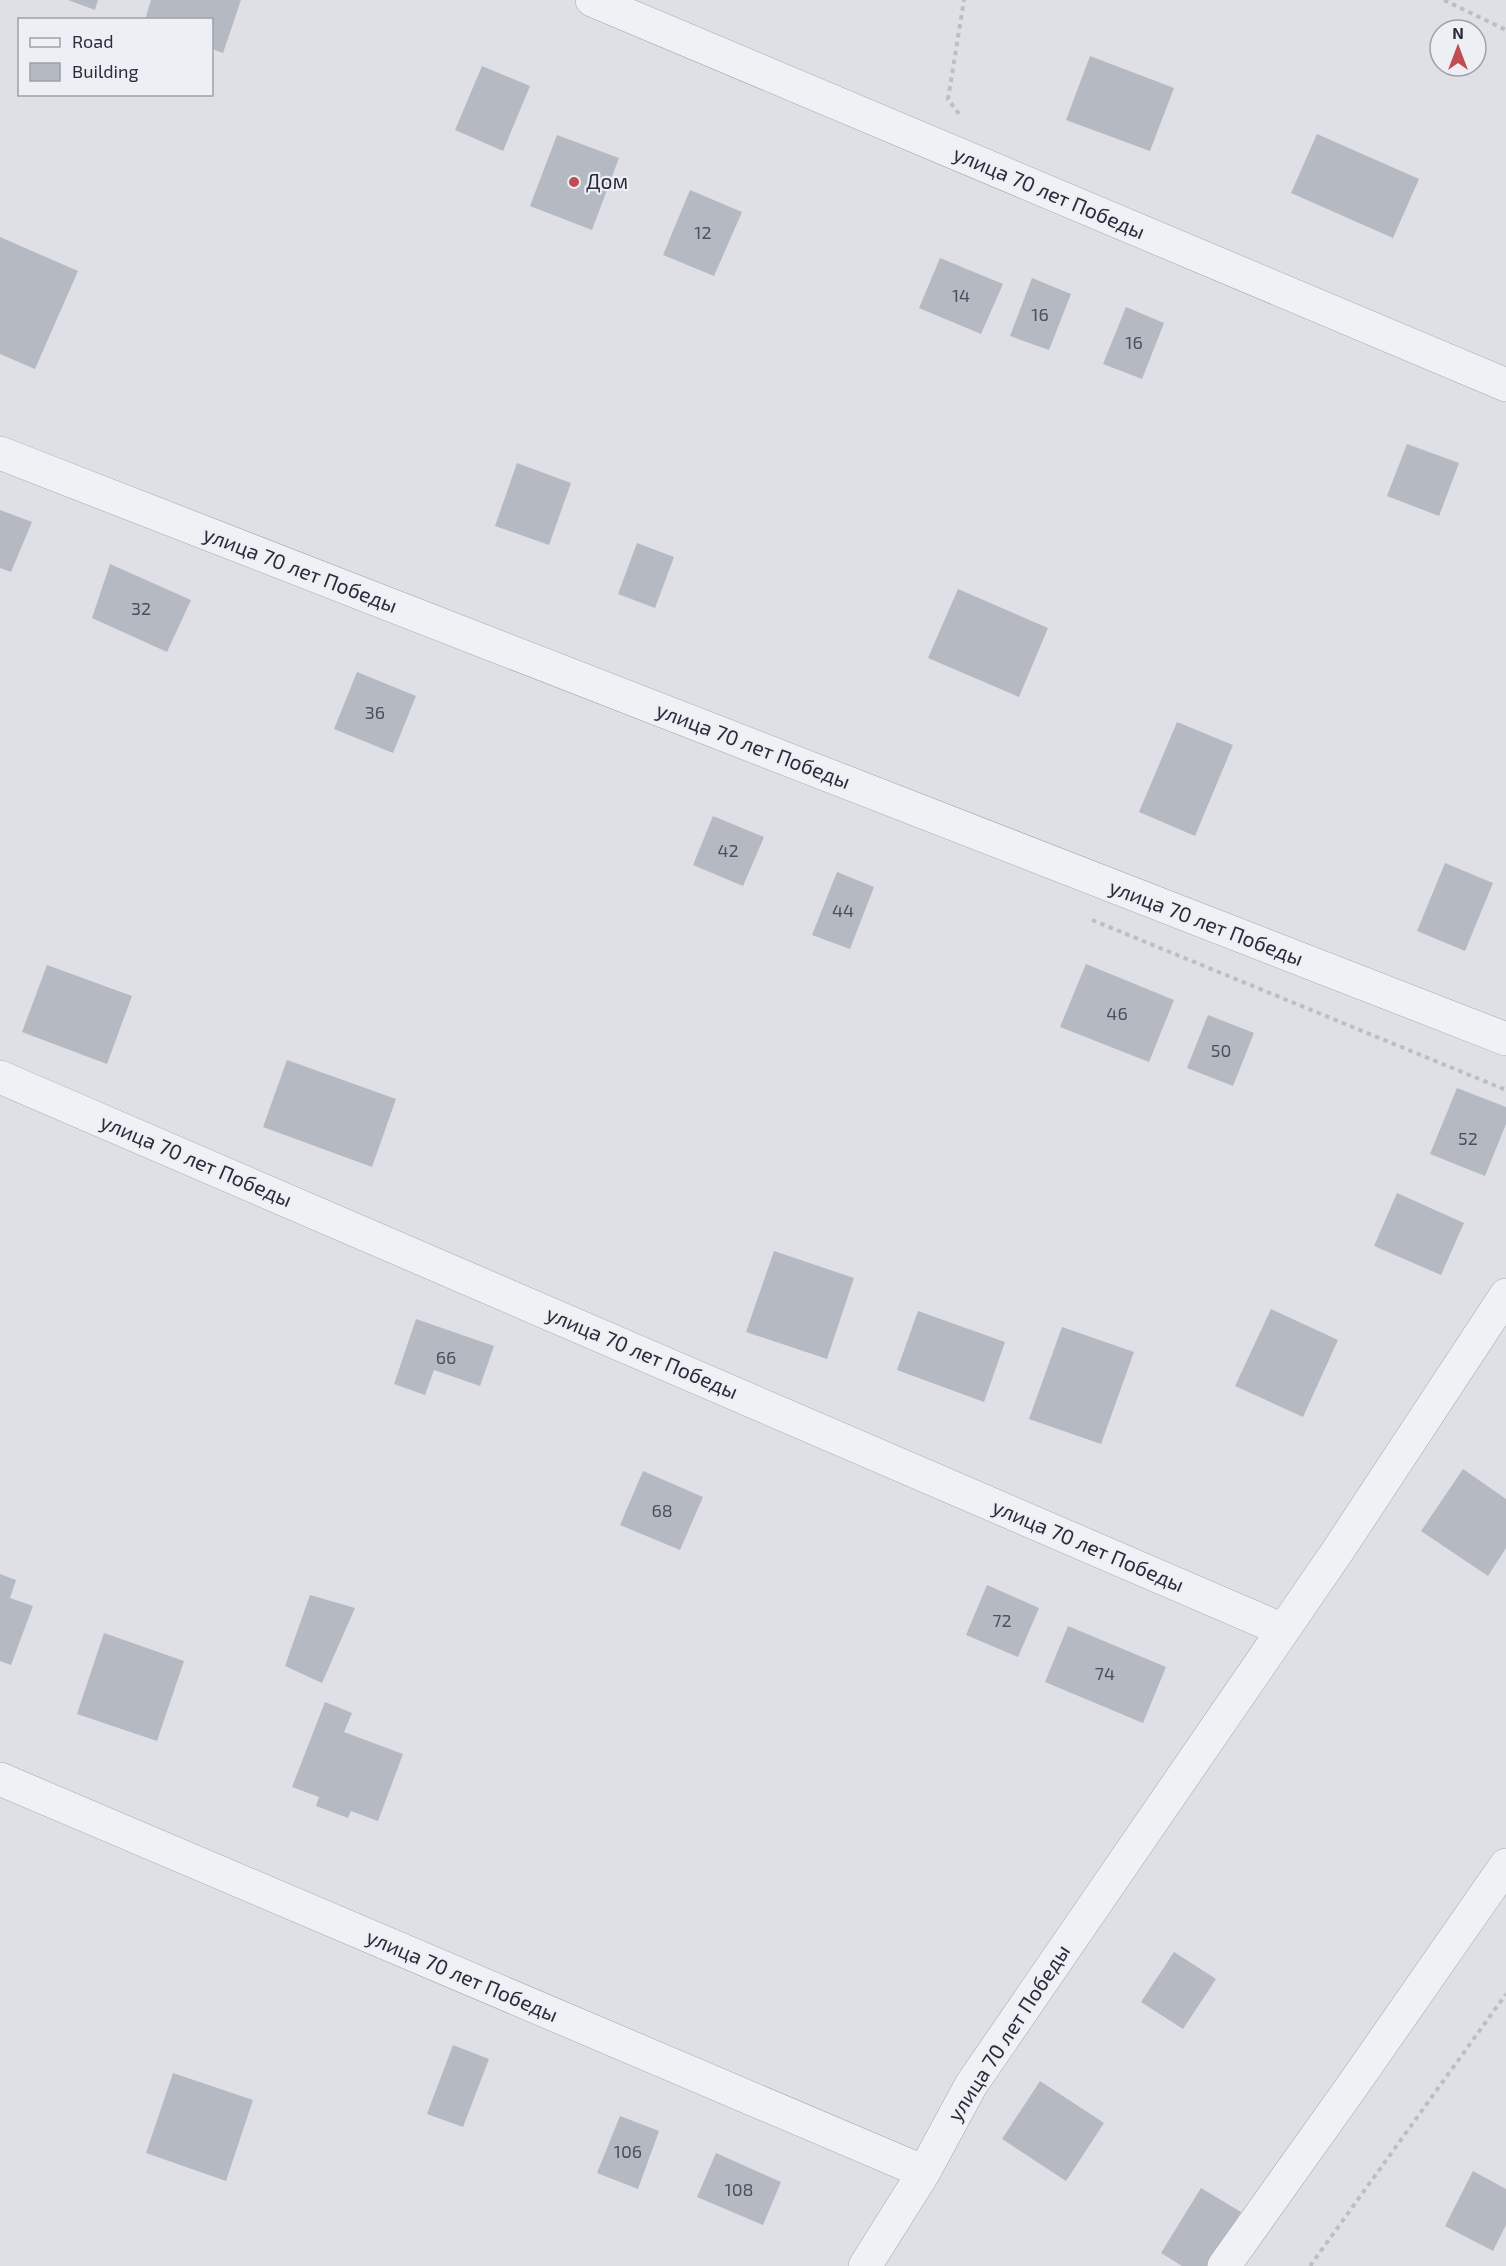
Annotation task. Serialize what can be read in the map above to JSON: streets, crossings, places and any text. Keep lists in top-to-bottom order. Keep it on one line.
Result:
{"streets":{"street":["улица 70 лет Победы"]},"places":["Дом"],"house_numbers":["12","14","16","16","32","36","42","44","46","50","52","66","68","72","74","106","108"],"legend":["Road","Building"],"north":"top"}
